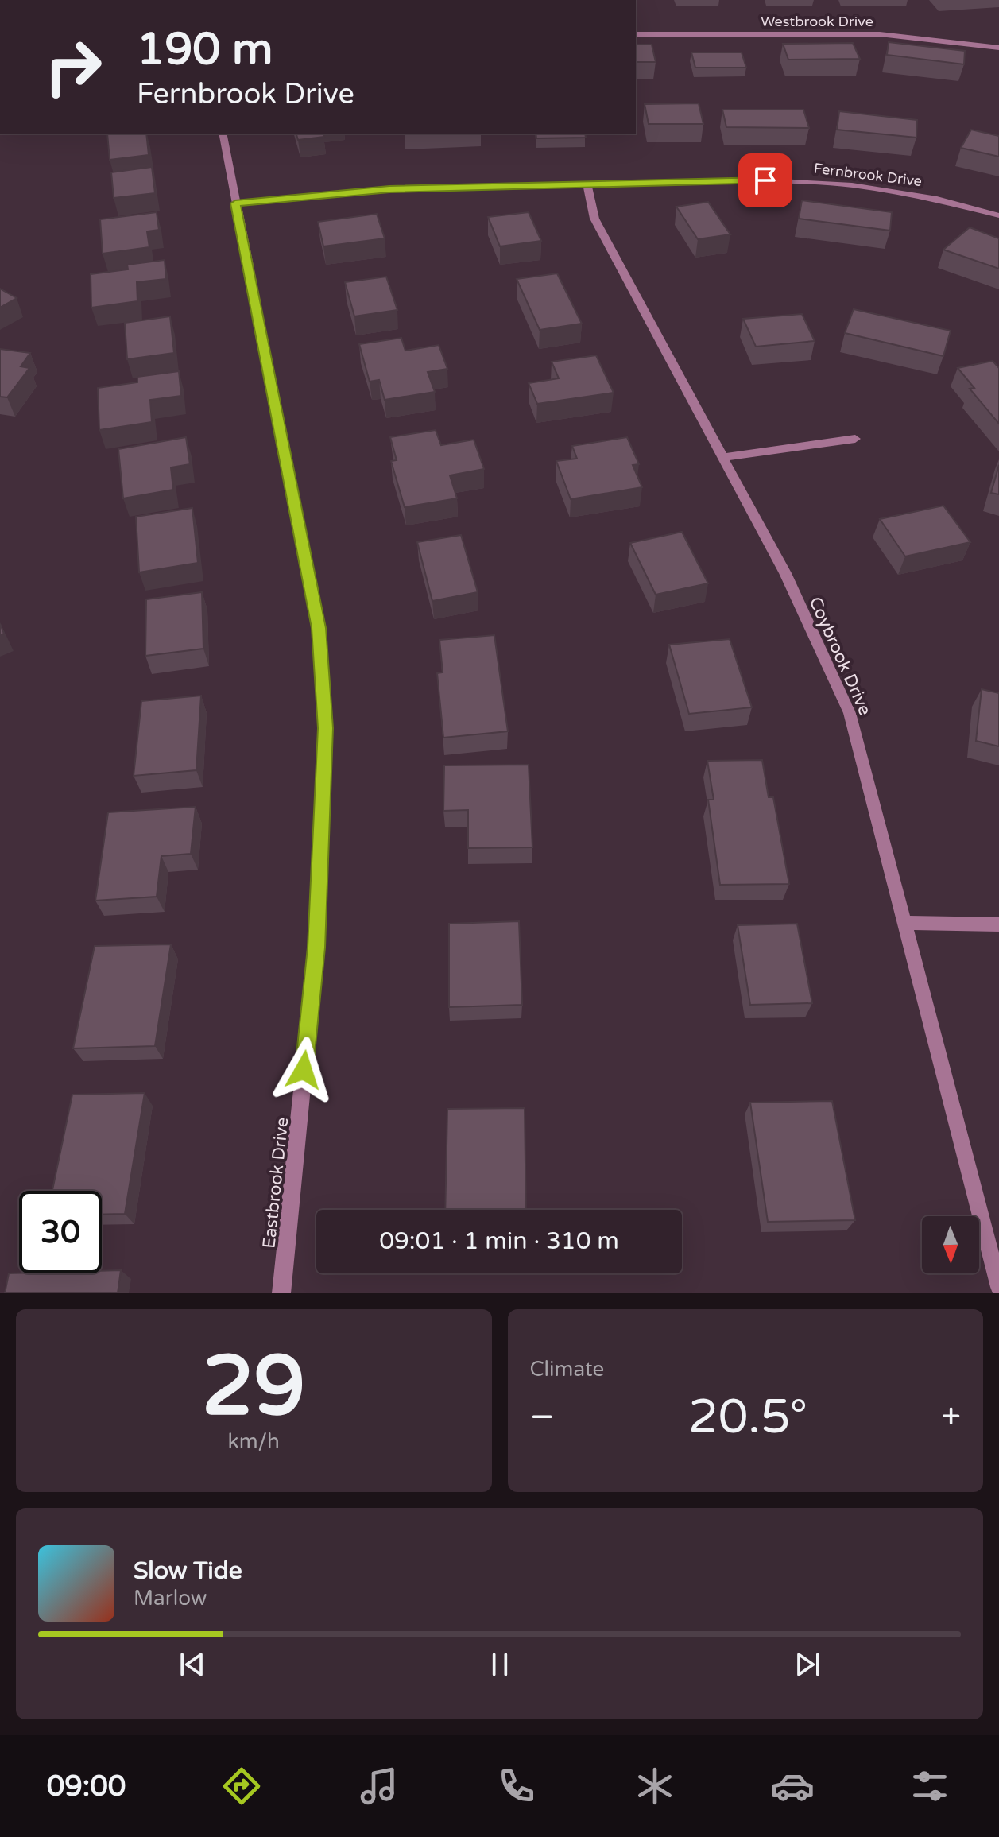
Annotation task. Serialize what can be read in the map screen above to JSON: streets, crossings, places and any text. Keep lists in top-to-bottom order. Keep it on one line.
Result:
{"streets":{"street":["Westbrook Drive","Fernbrook Drive","Coybrook Drive","Eastbrook Drive"]},"crossings":[["Fernbrook Drive","Coybrook Drive"],["Fernbrook Drive","Eastbrook Drive"]],"north":"bottom","page":{"turn":["190 m","Fernbrook Drive"],"limit":"30","trip":"09:01 · 1 min · 310 m","tile":[["29","km/h"],"Climate"],"heat":["−","20.5°","+"],"song":["Slow Tide","Marlow"],"tabs":"09:00"}}
